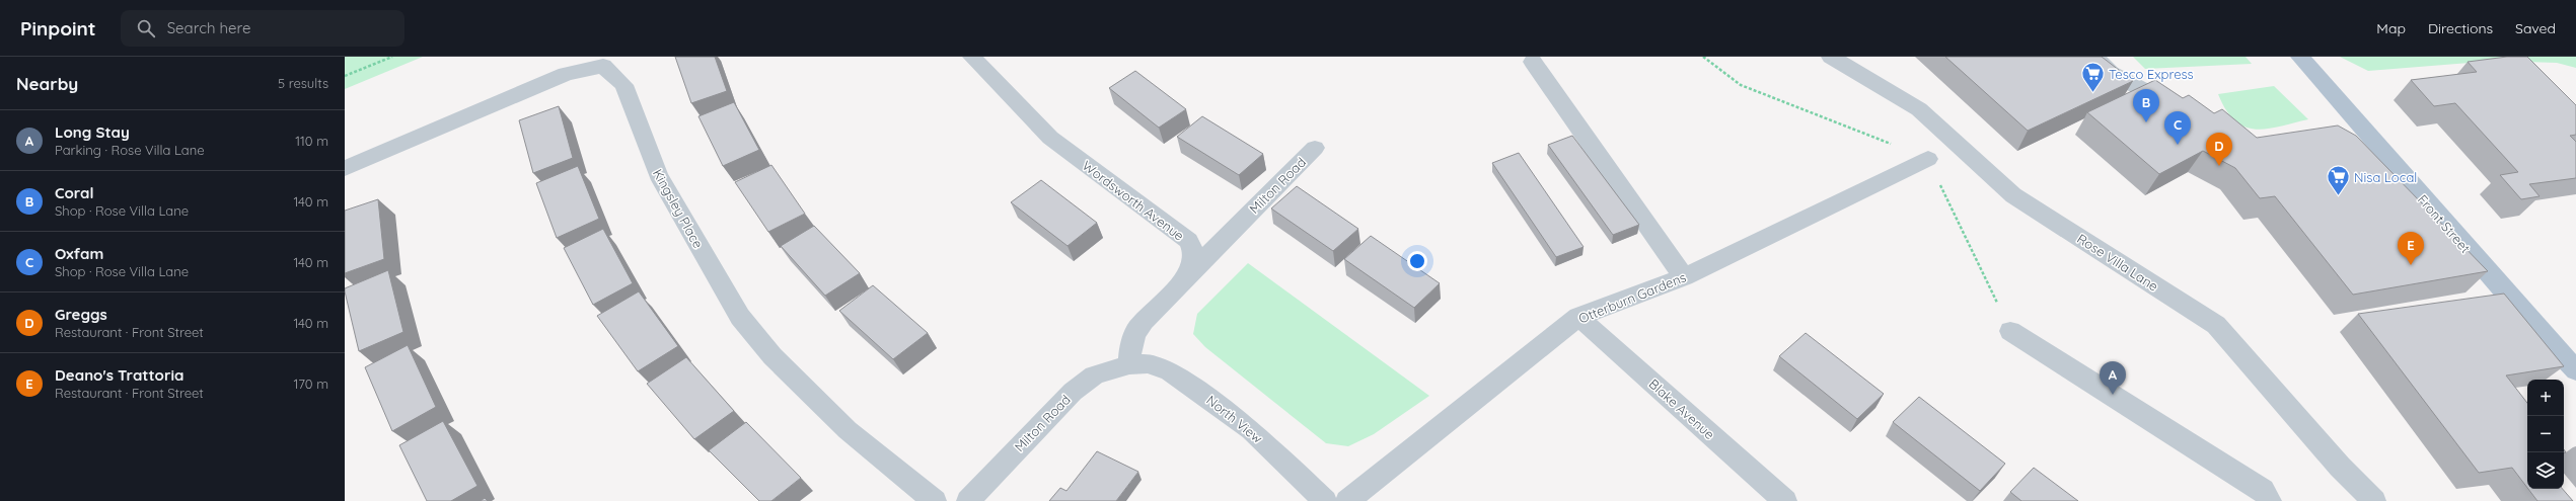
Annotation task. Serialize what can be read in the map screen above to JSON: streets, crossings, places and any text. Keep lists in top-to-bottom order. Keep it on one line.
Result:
{"streets":{"main road":["Front Street"],"street":["Milton Road","Wordsworth Avenue","Kingsley Place","Rose Villa Lane","Otterburn Gardens","Blake Avenue","North View"]},"crossings":[["Milton Road","Wordsworth Avenue"],["Milton Road","North View"],["Wordsworth Avenue","North View"],["Otterburn Gardens","Blake Avenue"]],"places":{"supermarket":["Tesco Express","Nisa Local"]},"page":{"header":"Pinpoint","search":"Search here","nav":["Map","Directions","Saved"],"heading":["Nearby","5 results"],"pins":["B","C","D","E","A"],"list":[{"mark":"A","name":"Long Stay","note":"Parking · Rose Villa Lane","value":"110 m"},{"mark":"B","name":"Coral","note":"Shop · Rose Villa Lane","value":"140 m"},{"mark":"C","name":"Oxfam","note":"Shop · Rose Villa Lane","value":"140 m"},{"mark":"D","name":"Greggs","note":"Restaurant · Front Street","value":"140 m"},{"mark":"E","name":"Deano's Trattoria","note":"Restaurant · Front Street","value":"170 m"}],"map_buttons":["+","−"]}}
